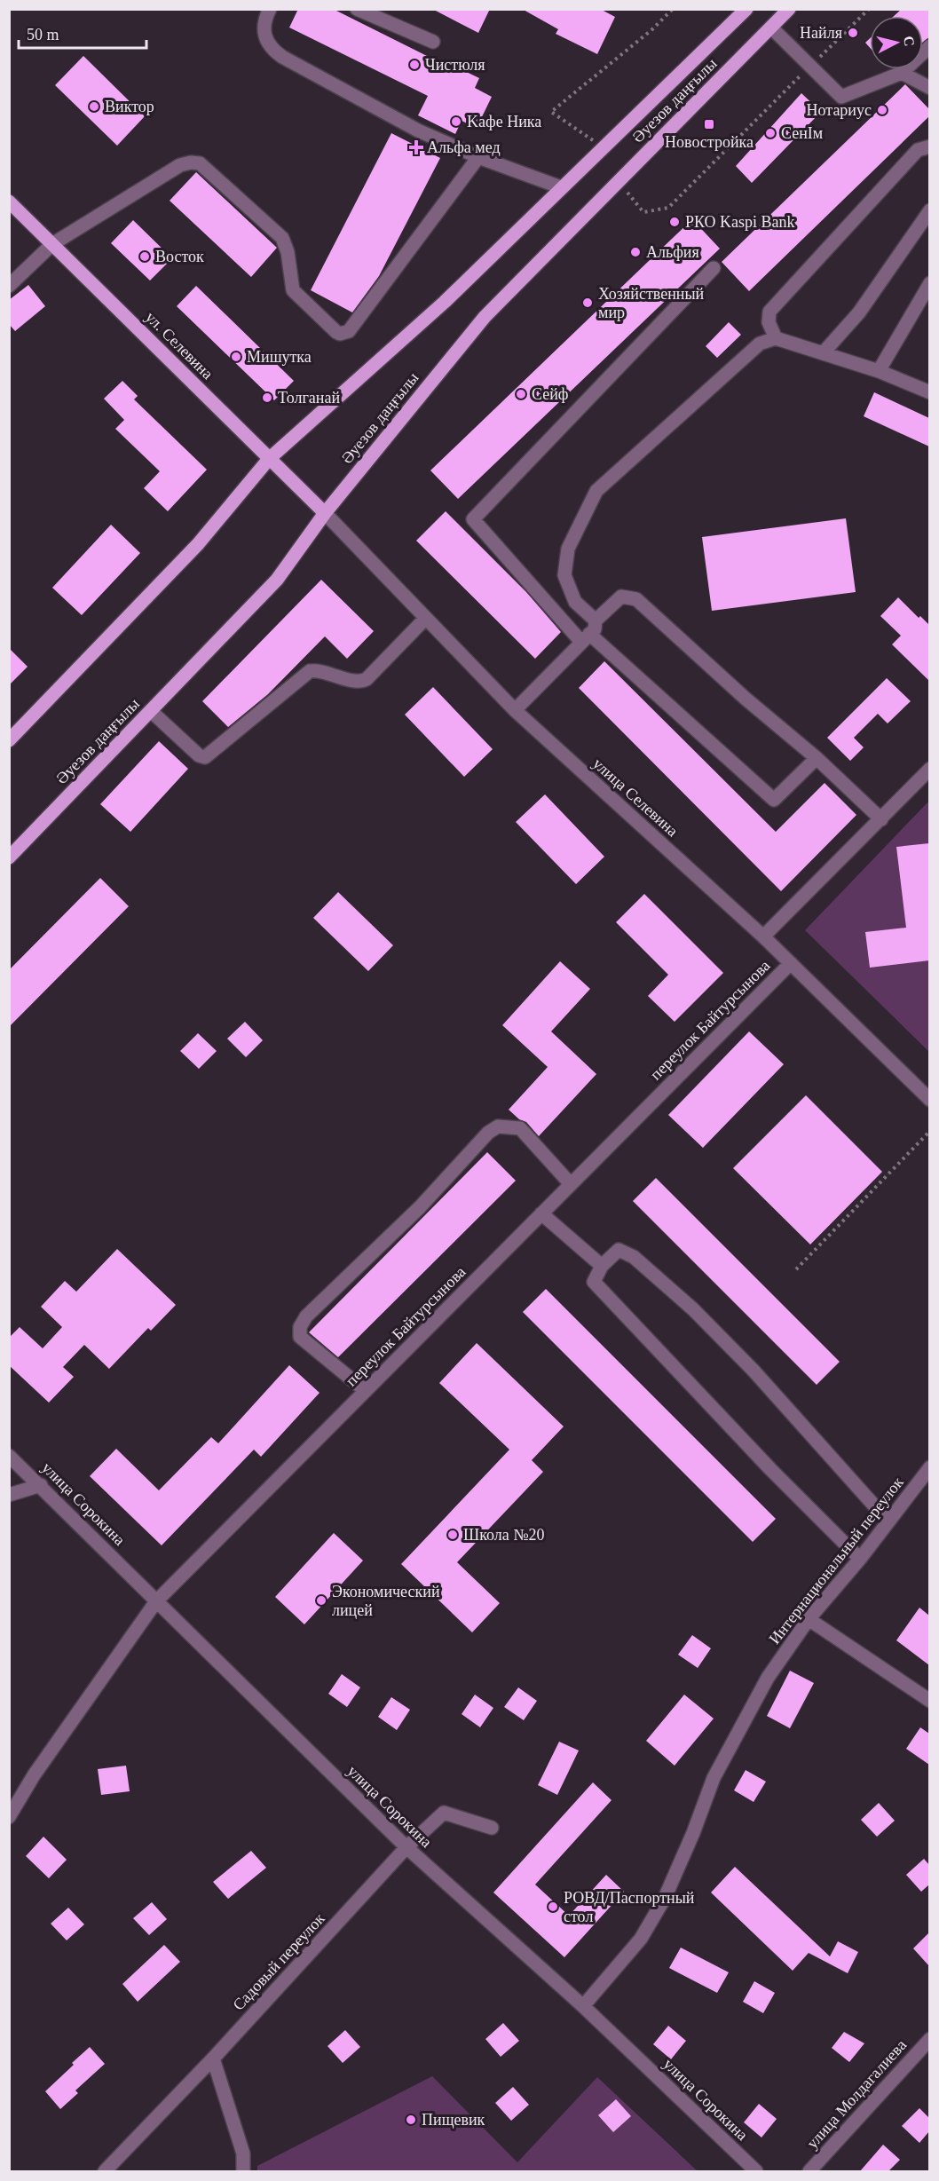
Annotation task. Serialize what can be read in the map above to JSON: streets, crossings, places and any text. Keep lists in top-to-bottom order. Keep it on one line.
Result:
{"streets":{"main road":["Әуезов даңғылы","ул. Селевина"],"street":["улица Селевина","переулок Байтурсынова","улица Сорокина","Интернациональный переулок","Садовый переулок","улица Молдагалиева"]},"crossings":[["Әуезов даңғылы","ул. Селевина"],["Әуезов даңғылы","улица Селевина"],["ул. Селевина","улица Селевина"],["улица Селевина","переулок Байтурсынова"],["переулок Байтурсынова","улица Сорокина"],["улица Сорокина","Интернациональный переулок"],["улица Сорокина","Садовый переулок"]],"places":{"other":["Найля","Чистюля","Виктор","Нотариус","Kaфе Ника","СенIм","РКО Kaspi Bank","Альфия","Восток","Хозяйственный мир","Мишутка","Сейф","Толганай","Школа №20","Экономический лицей","РОВД/Паспортный стол","Пищевик"],"transit":["Новостройка"],"health":["Альфа мед"]},"scale_bar":"50 m","north":"right"}
